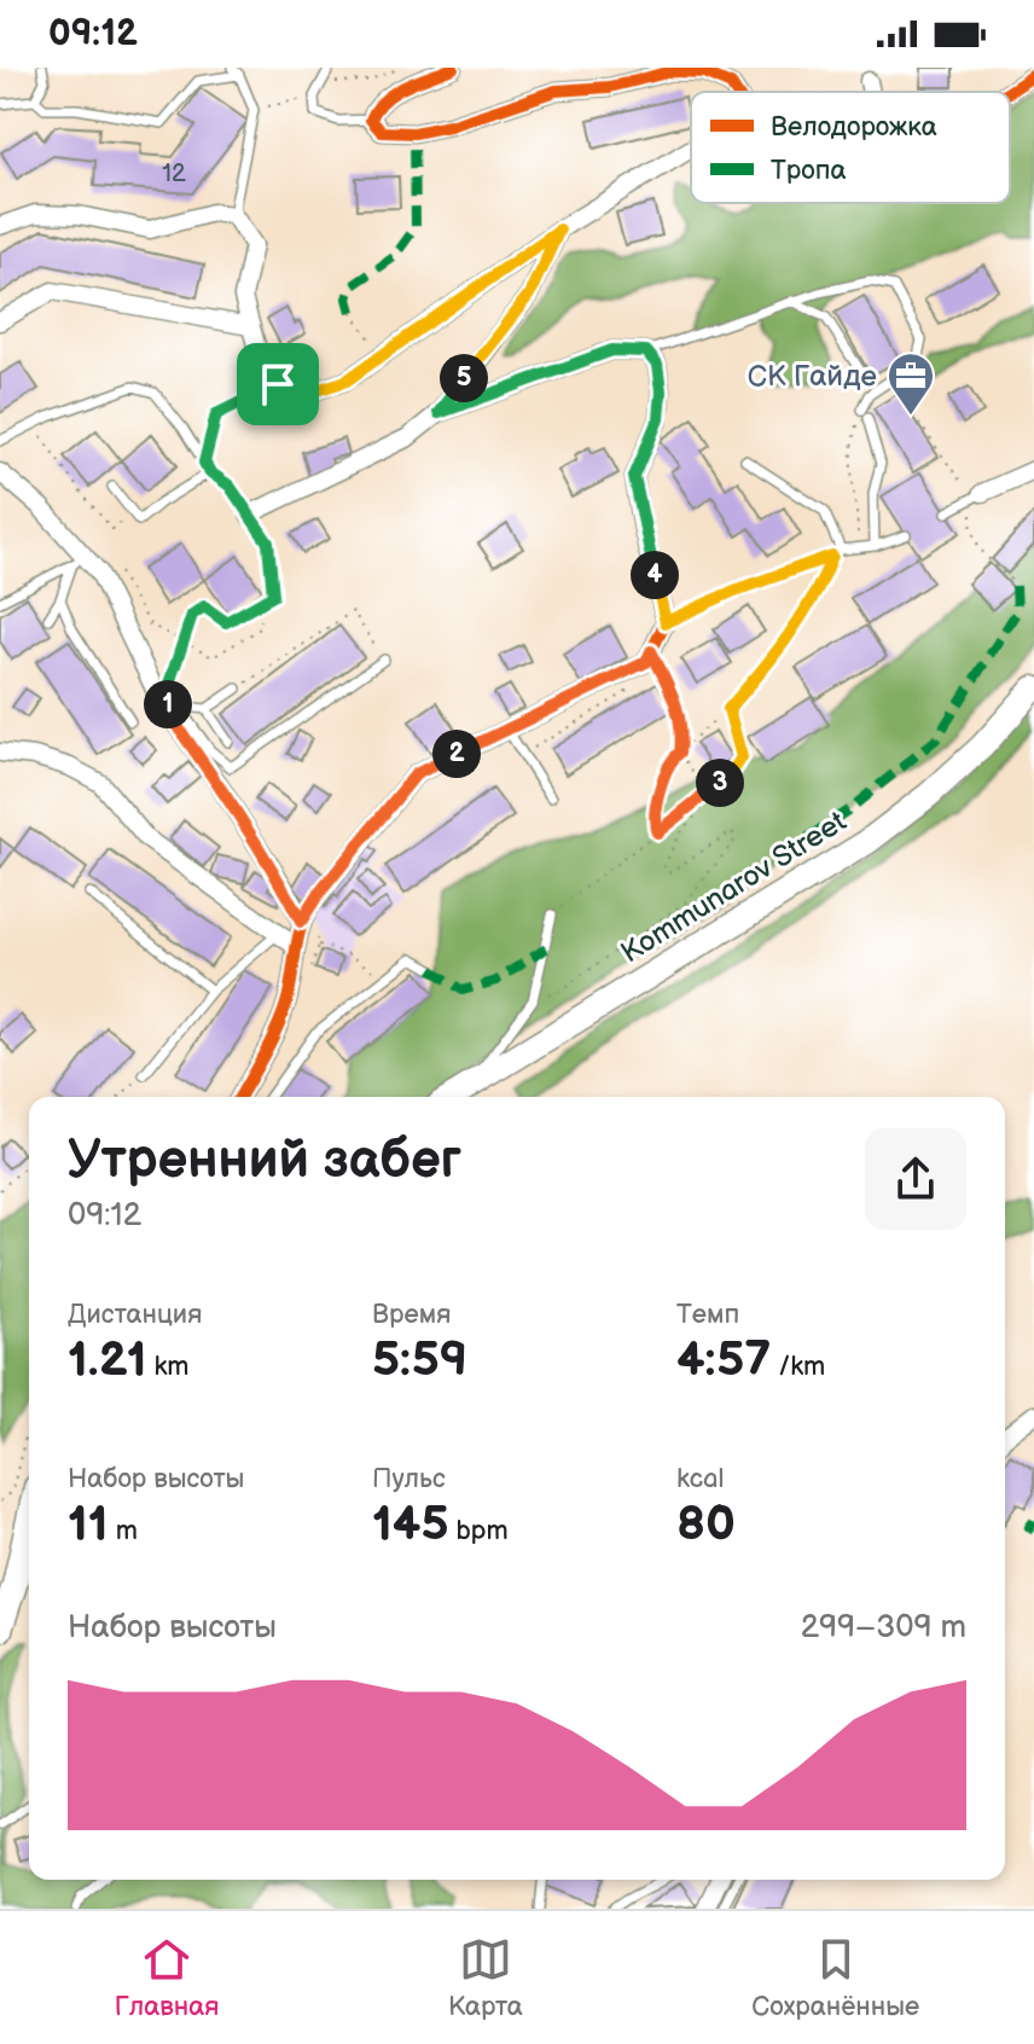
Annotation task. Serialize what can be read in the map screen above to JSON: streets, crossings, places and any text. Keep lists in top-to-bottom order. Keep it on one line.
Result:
{"streets":{"main road":["Kommunarov Street"]},"places":{"office":["СК Гайде"]},"house_numbers":["12"],"legend":["Велодорожка","Тропа"],"page":{"status":"09:12","pins":["5","4","1","2","3"],"heading":["Утренний забег","09:12"],"stats":[["Дистанция","1.21 km"],["Время","5:59"],["Темп","4:57 /km"],["Набор высоты","11 m"],["Пульс","145 bpm"],["kcal","80"]],"chart":["Набор высоты","299–309 m"],"tabs":["Главная","Карта","Сохранённые"]}}
